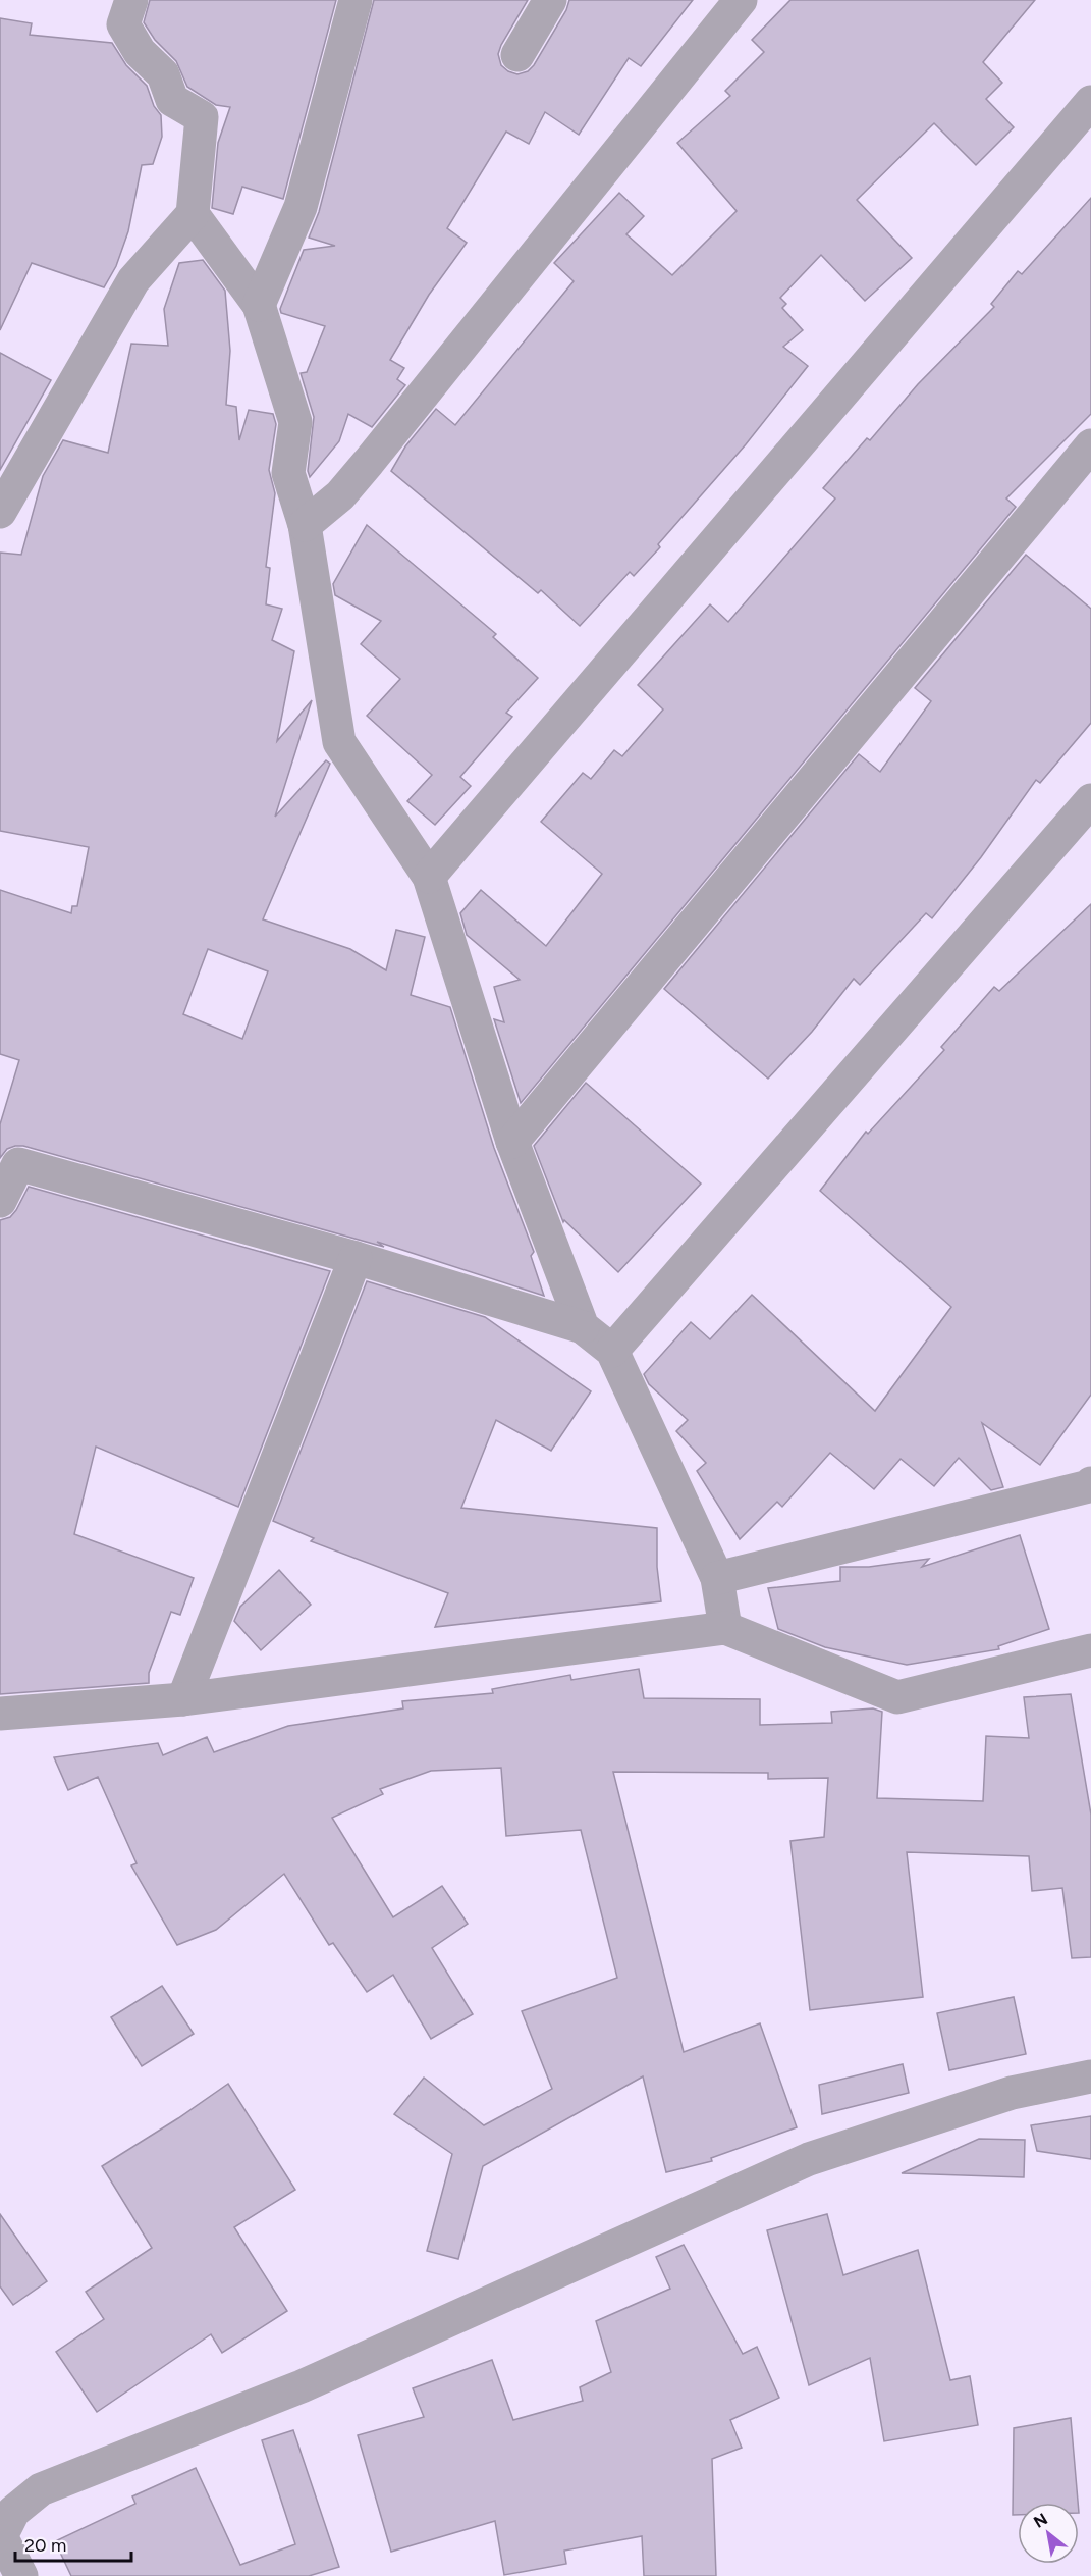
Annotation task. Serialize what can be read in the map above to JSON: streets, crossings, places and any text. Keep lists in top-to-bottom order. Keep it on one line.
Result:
{"scale_bar":"20 m","north":"top left"}
